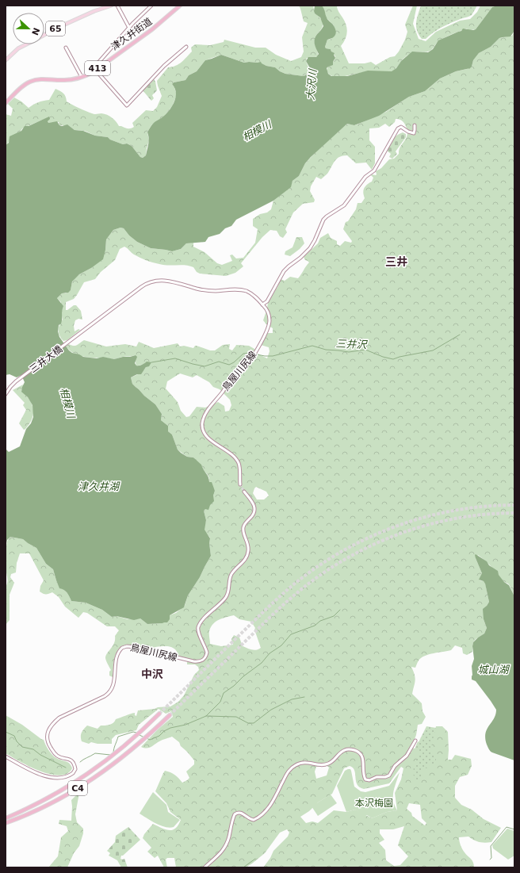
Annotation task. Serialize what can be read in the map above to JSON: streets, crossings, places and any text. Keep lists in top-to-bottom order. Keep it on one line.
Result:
{"streets":{"highway":["津久井街道","413","C4"],"main road":["65","三井大橋","鳥屋川尻線"]},"crossings":[["三井大橋","鳥屋川尻線"]],"districts":["三井","中沢"],"water":["大沢川","相模川","三井沢","津久井湖","城山湖"],"parks":["本沢梅園"],"north":"right"}
